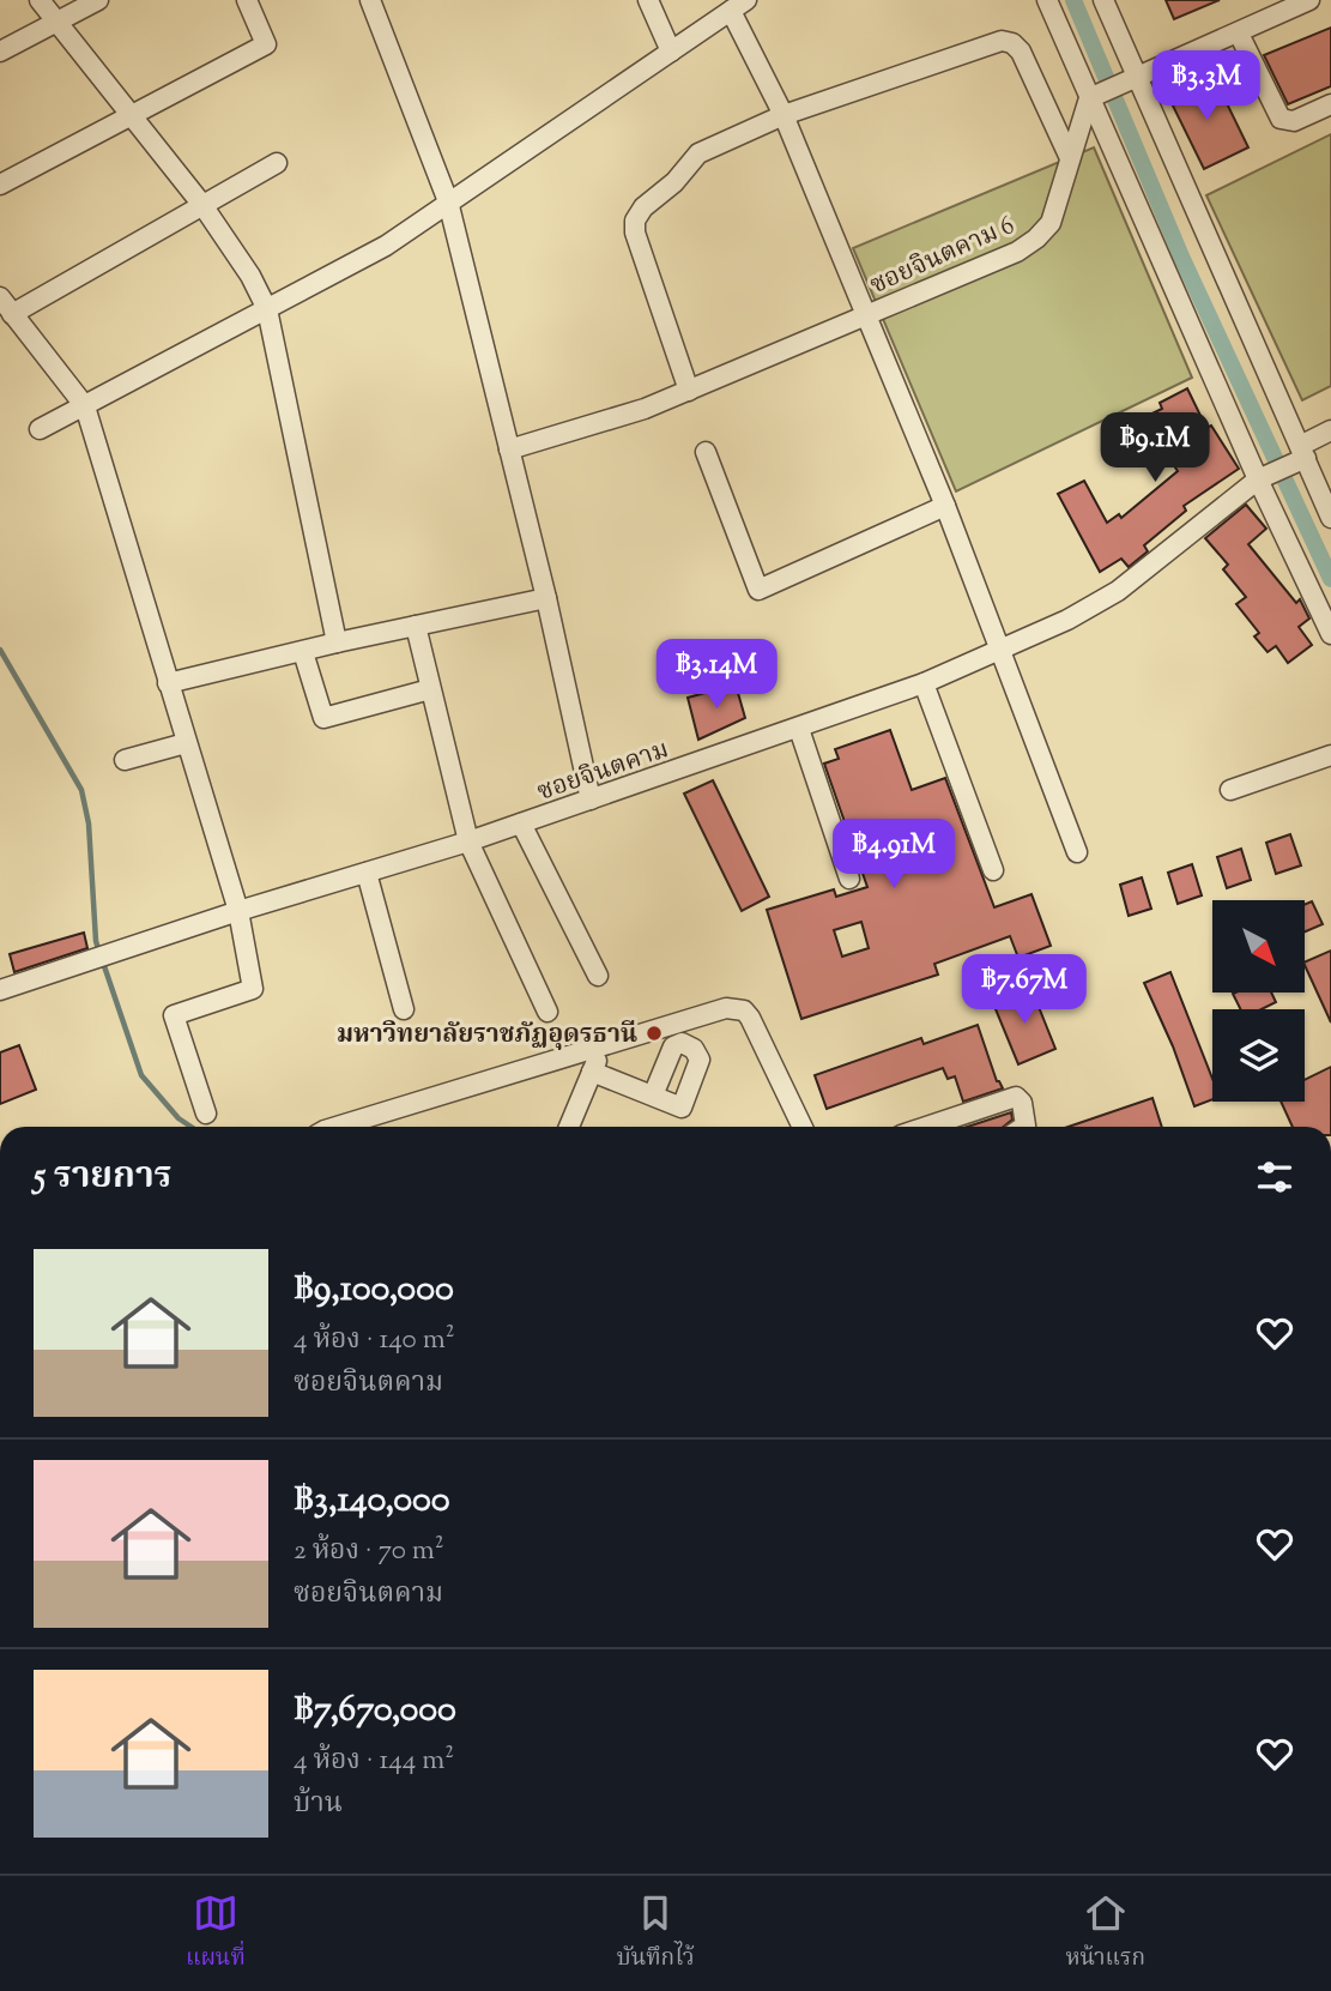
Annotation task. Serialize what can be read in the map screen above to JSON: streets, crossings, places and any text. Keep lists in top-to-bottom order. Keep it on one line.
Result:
{"streets":{"street":["ซอยจินตคาม 6","ซอยจินตคาม"]},"places":["มหาวิทยาลัยราชภัฏอุดรธานี"],"north":"bottom right","page":{"price":["฿3.3M","฿9.1M","฿3.14M","฿4.91M","฿7.67M"],"heading":"5 รายการ","list":[{"name":"฿9,100,000","note":"4 ห้อง · 140 m² · ซอยจินตคาม"},{"name":"฿3,140,000","note":"2 ห้อง · 70 m² · ซอยจินตคาม"},{"name":"฿7,670,000","note":"4 ห้อง · 144 m² · บ้าน"}],"tabs":["แผนที่","บันทึกไว้","หน้าแรก"]}}
